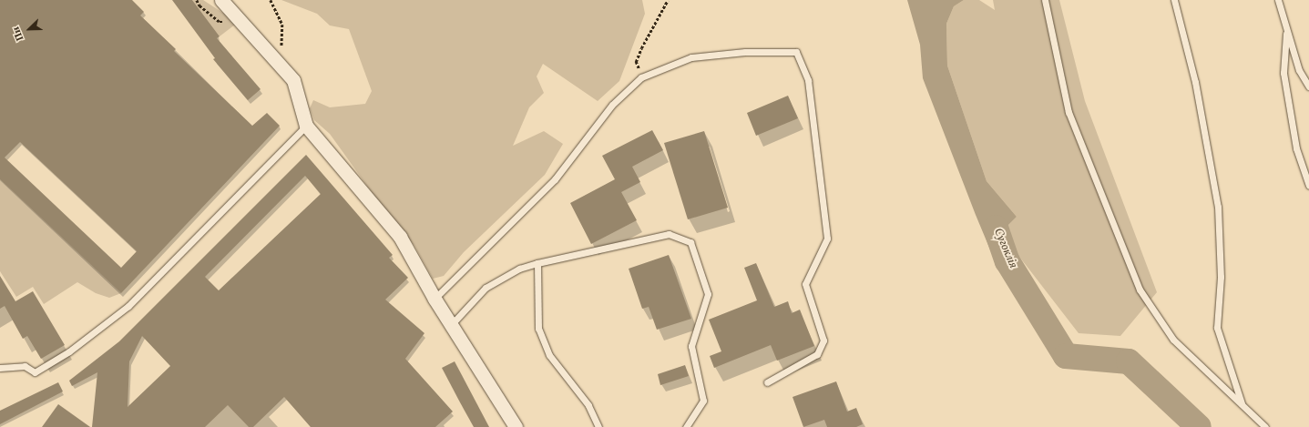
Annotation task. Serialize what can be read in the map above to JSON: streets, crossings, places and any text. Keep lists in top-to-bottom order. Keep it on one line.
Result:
{"water":["Сугоклія"],"north":"bottom left"}
